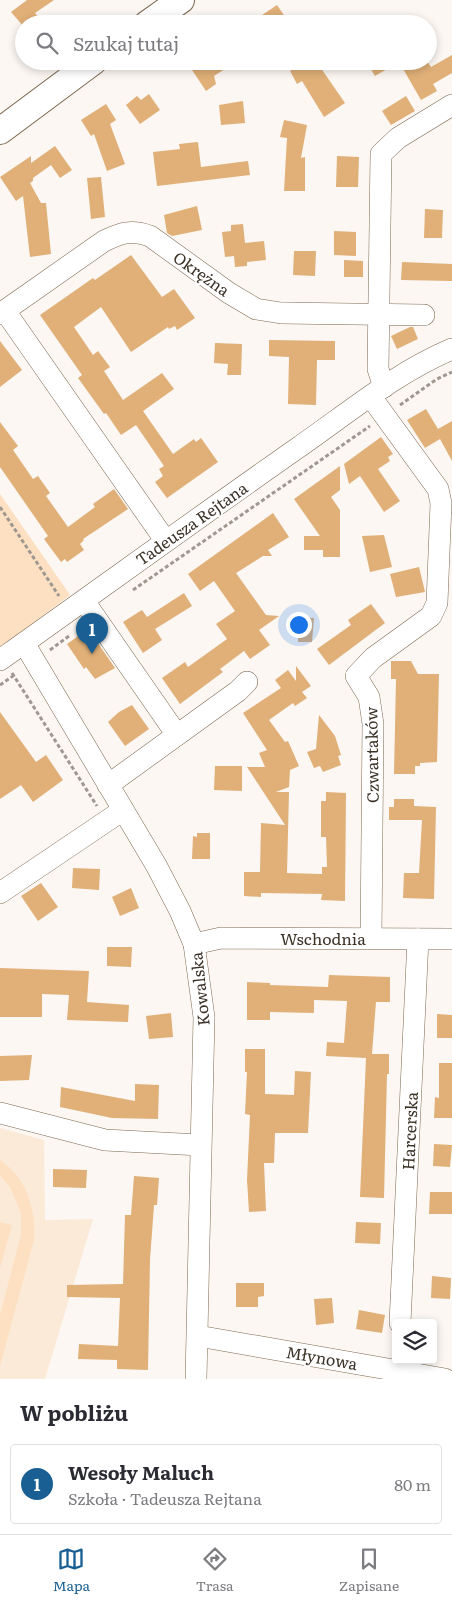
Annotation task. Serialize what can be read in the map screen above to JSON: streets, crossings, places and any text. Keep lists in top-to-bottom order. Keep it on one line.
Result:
{"streets":{"street":["Okrężna","Tadeusza Rejtana","Czwartaków","Wschodnia","Kowalska","Harcerska","Młynowa"]},"crossings":[["Okrężna","Tadeusza Rejtana"],["Tadeusza Rejtana","Czwartaków"],["Tadeusza Rejtana","Kowalska"],["Czwartaków","Wschodnia"],["Wschodnia","Kowalska"],["Wschodnia","Harcerska"],["Kowalska","Młynowa"]],"page":{"search":"Szukaj tutaj","pins":"1","heading":"W pobliżu","list":[{"mark":"1","name":"Wesoły Maluch","note":"Szkoła · Tadeusza Rejtana","value":"80 m"}],"nav":["Mapa","Trasa","Zapisane"]}}
